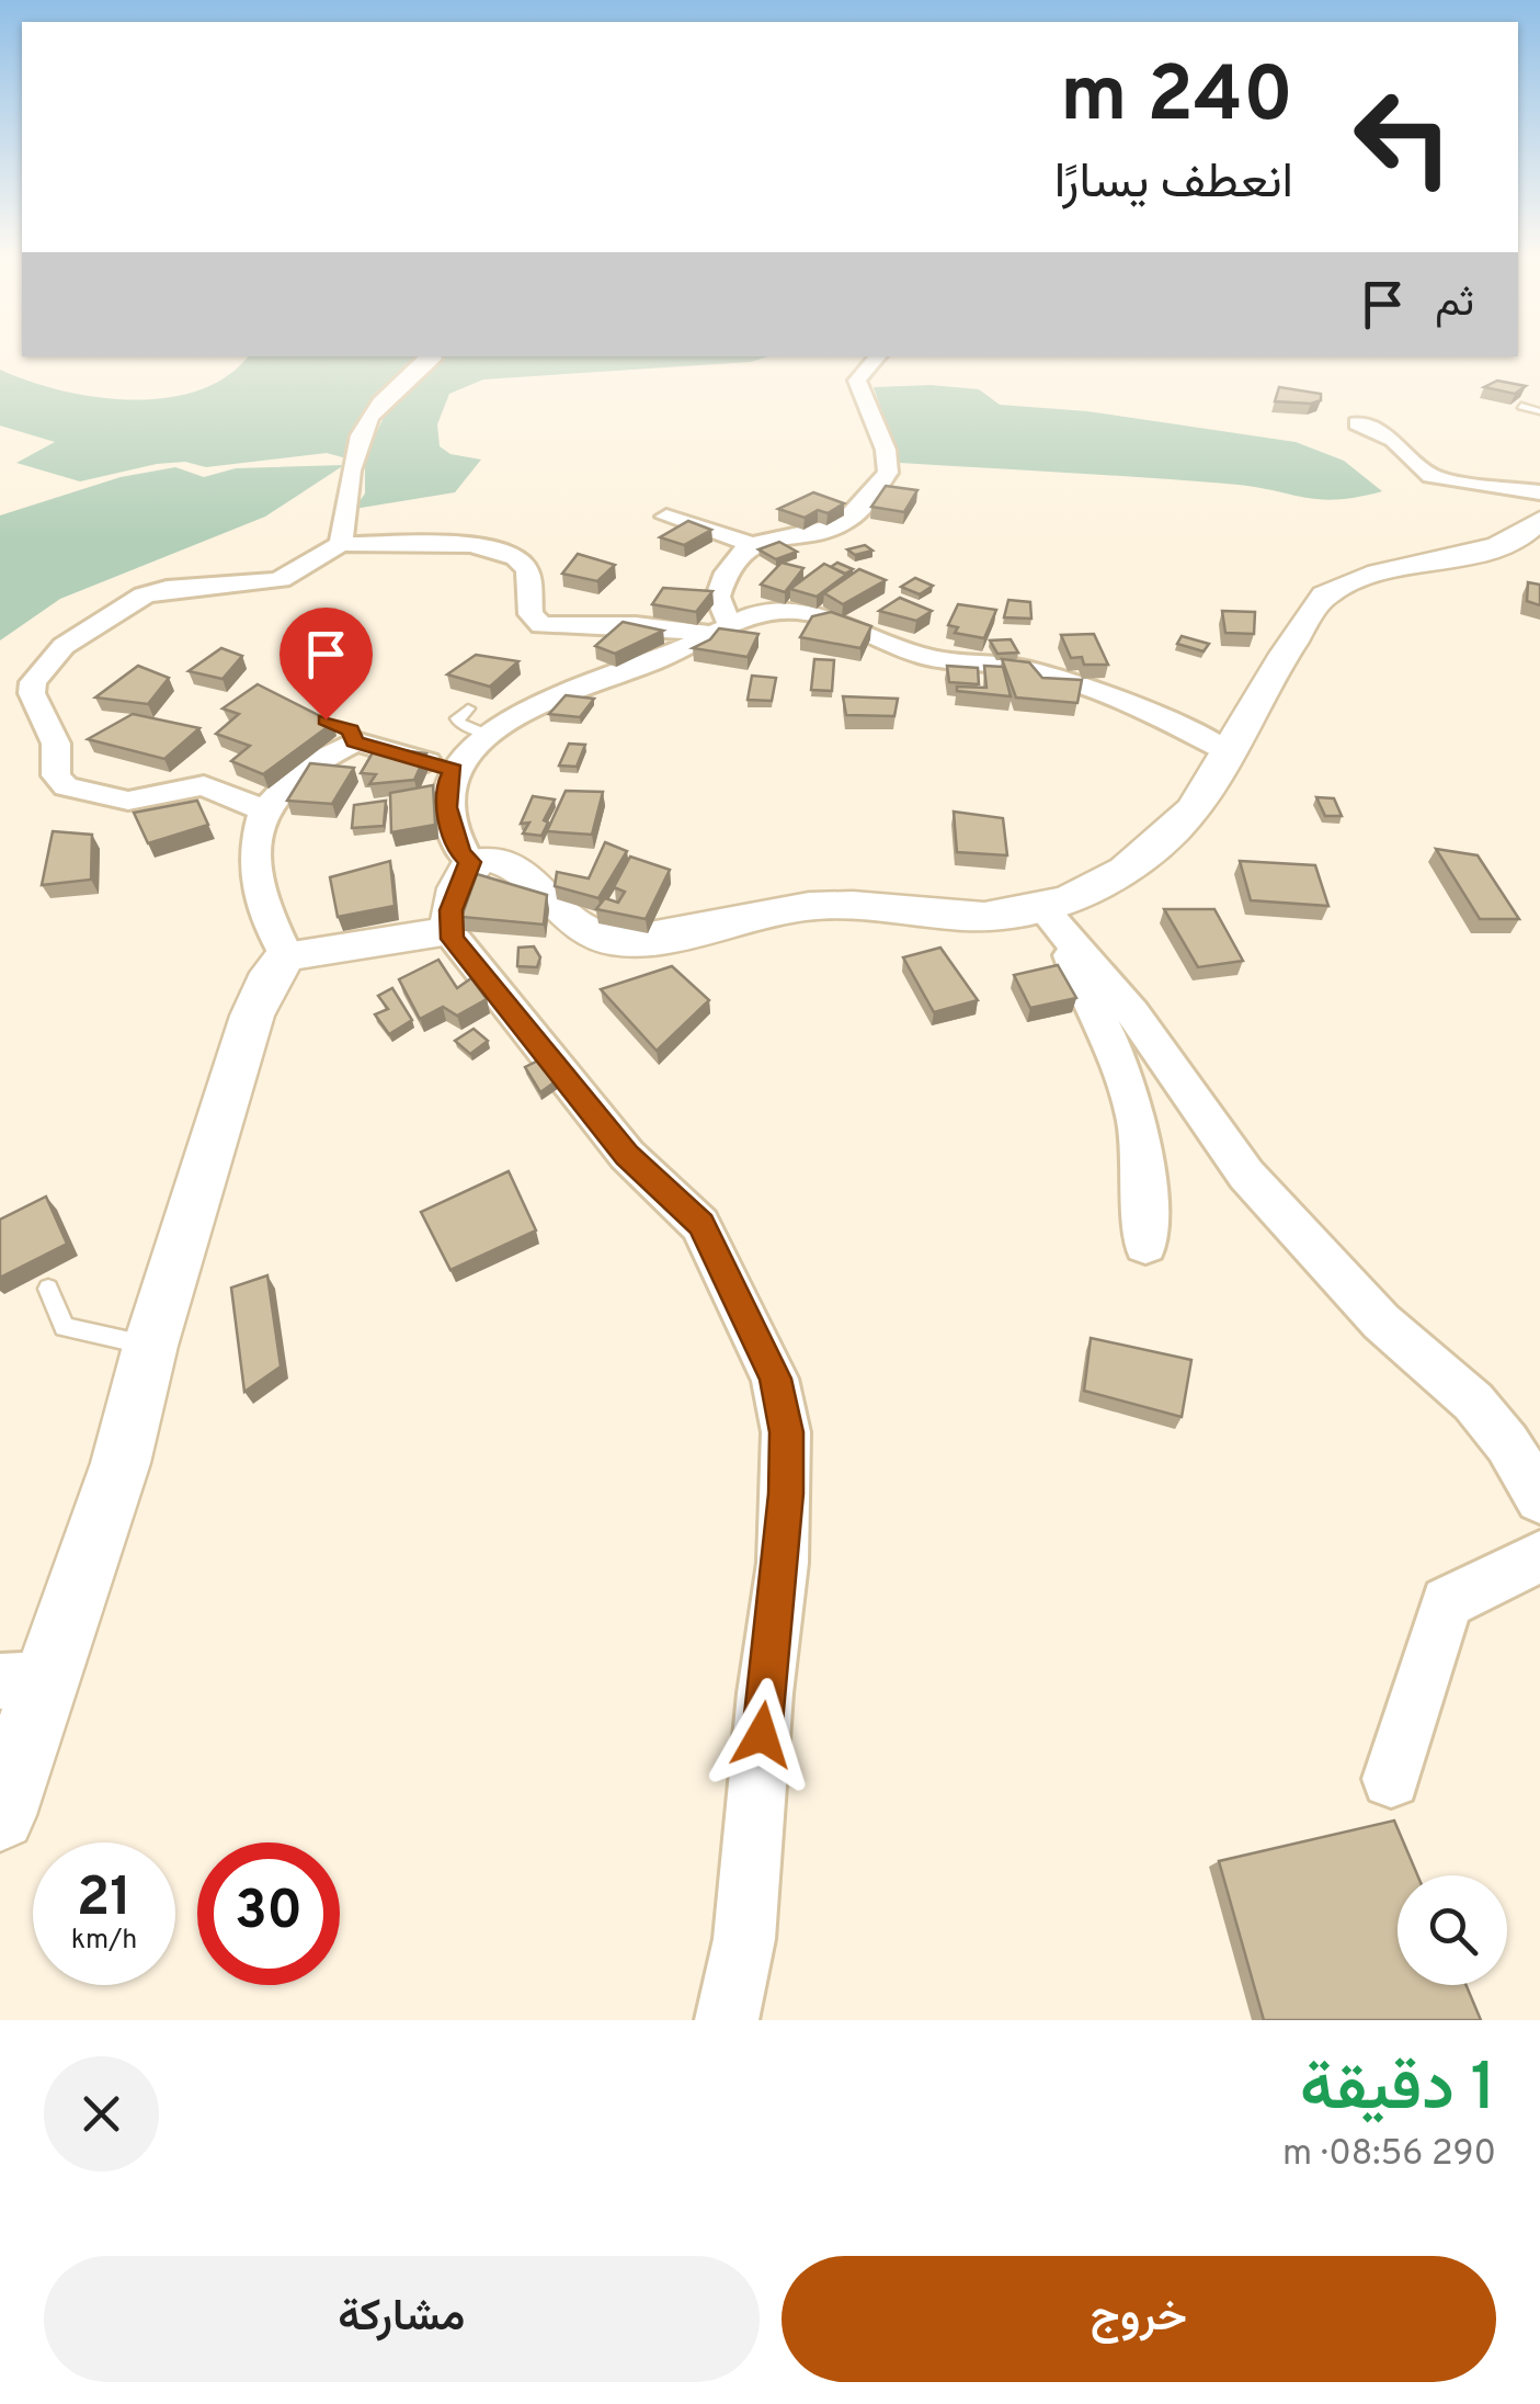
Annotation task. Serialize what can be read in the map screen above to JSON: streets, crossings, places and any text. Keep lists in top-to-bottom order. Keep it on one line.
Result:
{"page":{"turn":["240 m","انعطف يسارًا"],"then":"ثم","speed":"21 km/h","limit":"30","heading":["1 دقيقة","290 m · 08:56"],"buttons":["خروج","مشاركة"]}}
